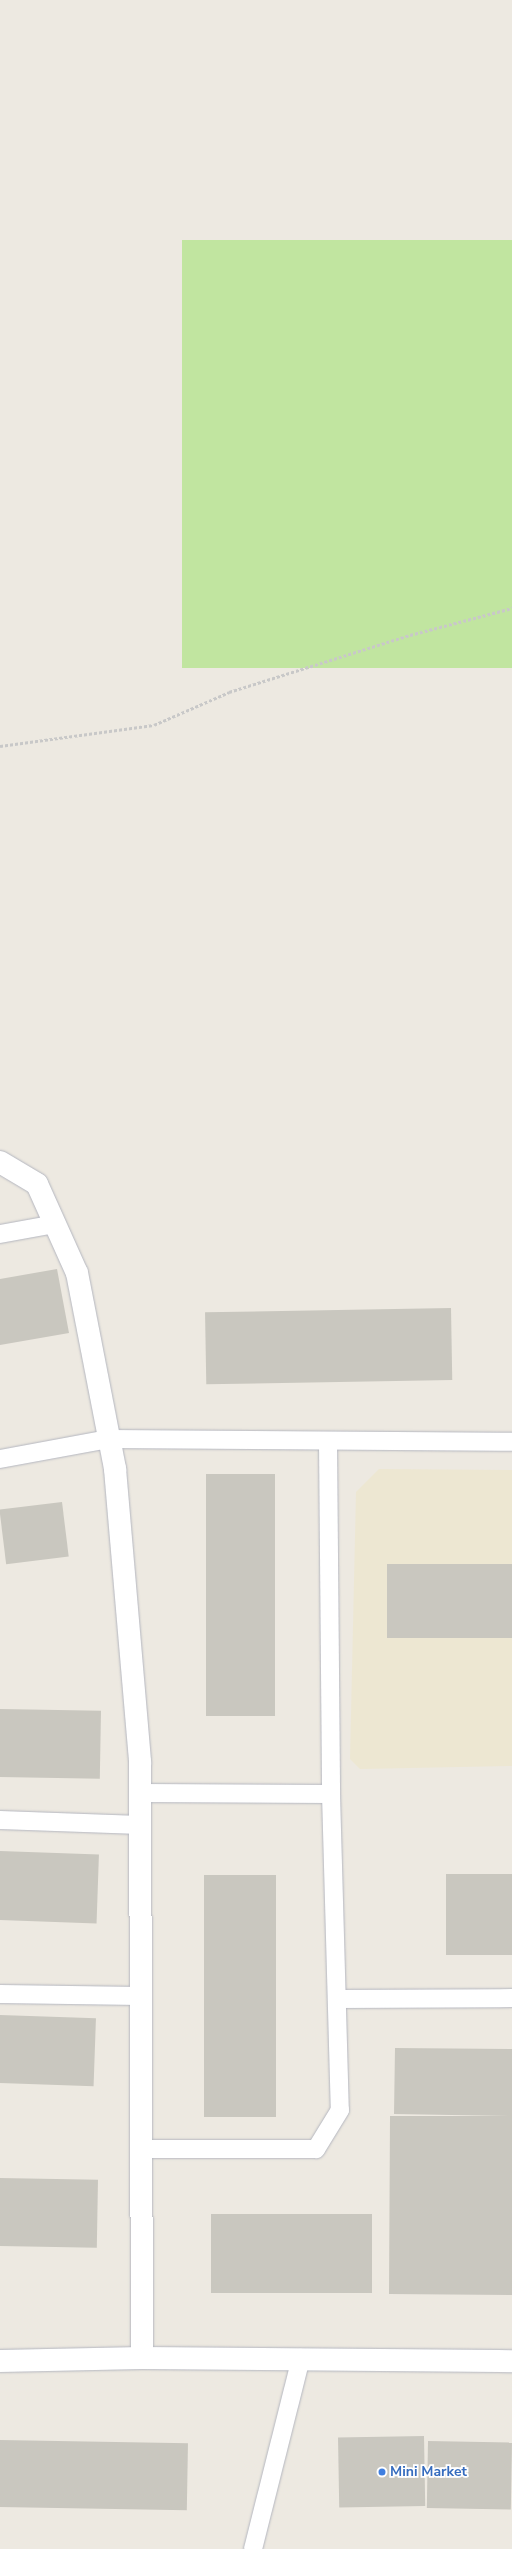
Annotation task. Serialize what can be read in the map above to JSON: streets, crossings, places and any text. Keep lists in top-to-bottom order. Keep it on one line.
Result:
{"places":["Mini Market"]}
